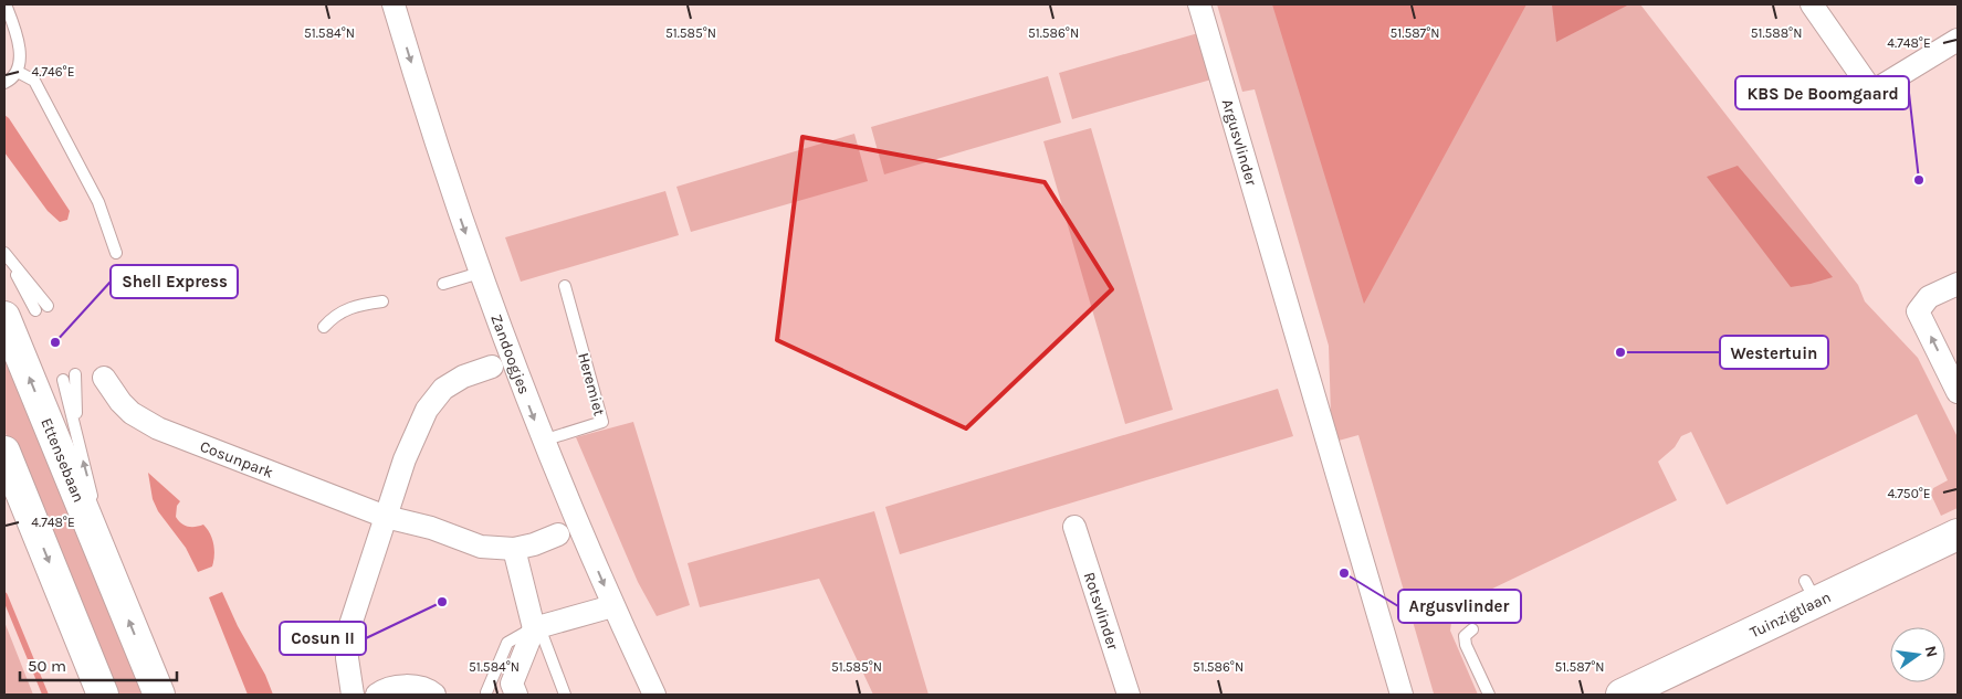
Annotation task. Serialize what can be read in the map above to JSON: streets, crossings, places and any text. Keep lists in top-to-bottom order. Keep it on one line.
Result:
{"streets":{"main road":["Ettensebaan","Tuinzigtlaan"],"street":["Argusvlinder","Zandoogjes","Cosunpark","Rotsvlinder"],"lane":["Heremiet"]},"crossings":[["Zandoogjes","Heremiet"]],"one_way":["Zandoogjes"],"places":["KBS De Boomgaard","Shell Express","Westertuin","Argusvlinder","Cosun II"],"scale_bar":"50 m","north":"right","coordinates":["51.584°N","51.585°N","51.586°N","51.588°N","51.587°N","4.748°E","4.746°E","4.750°E"]}
